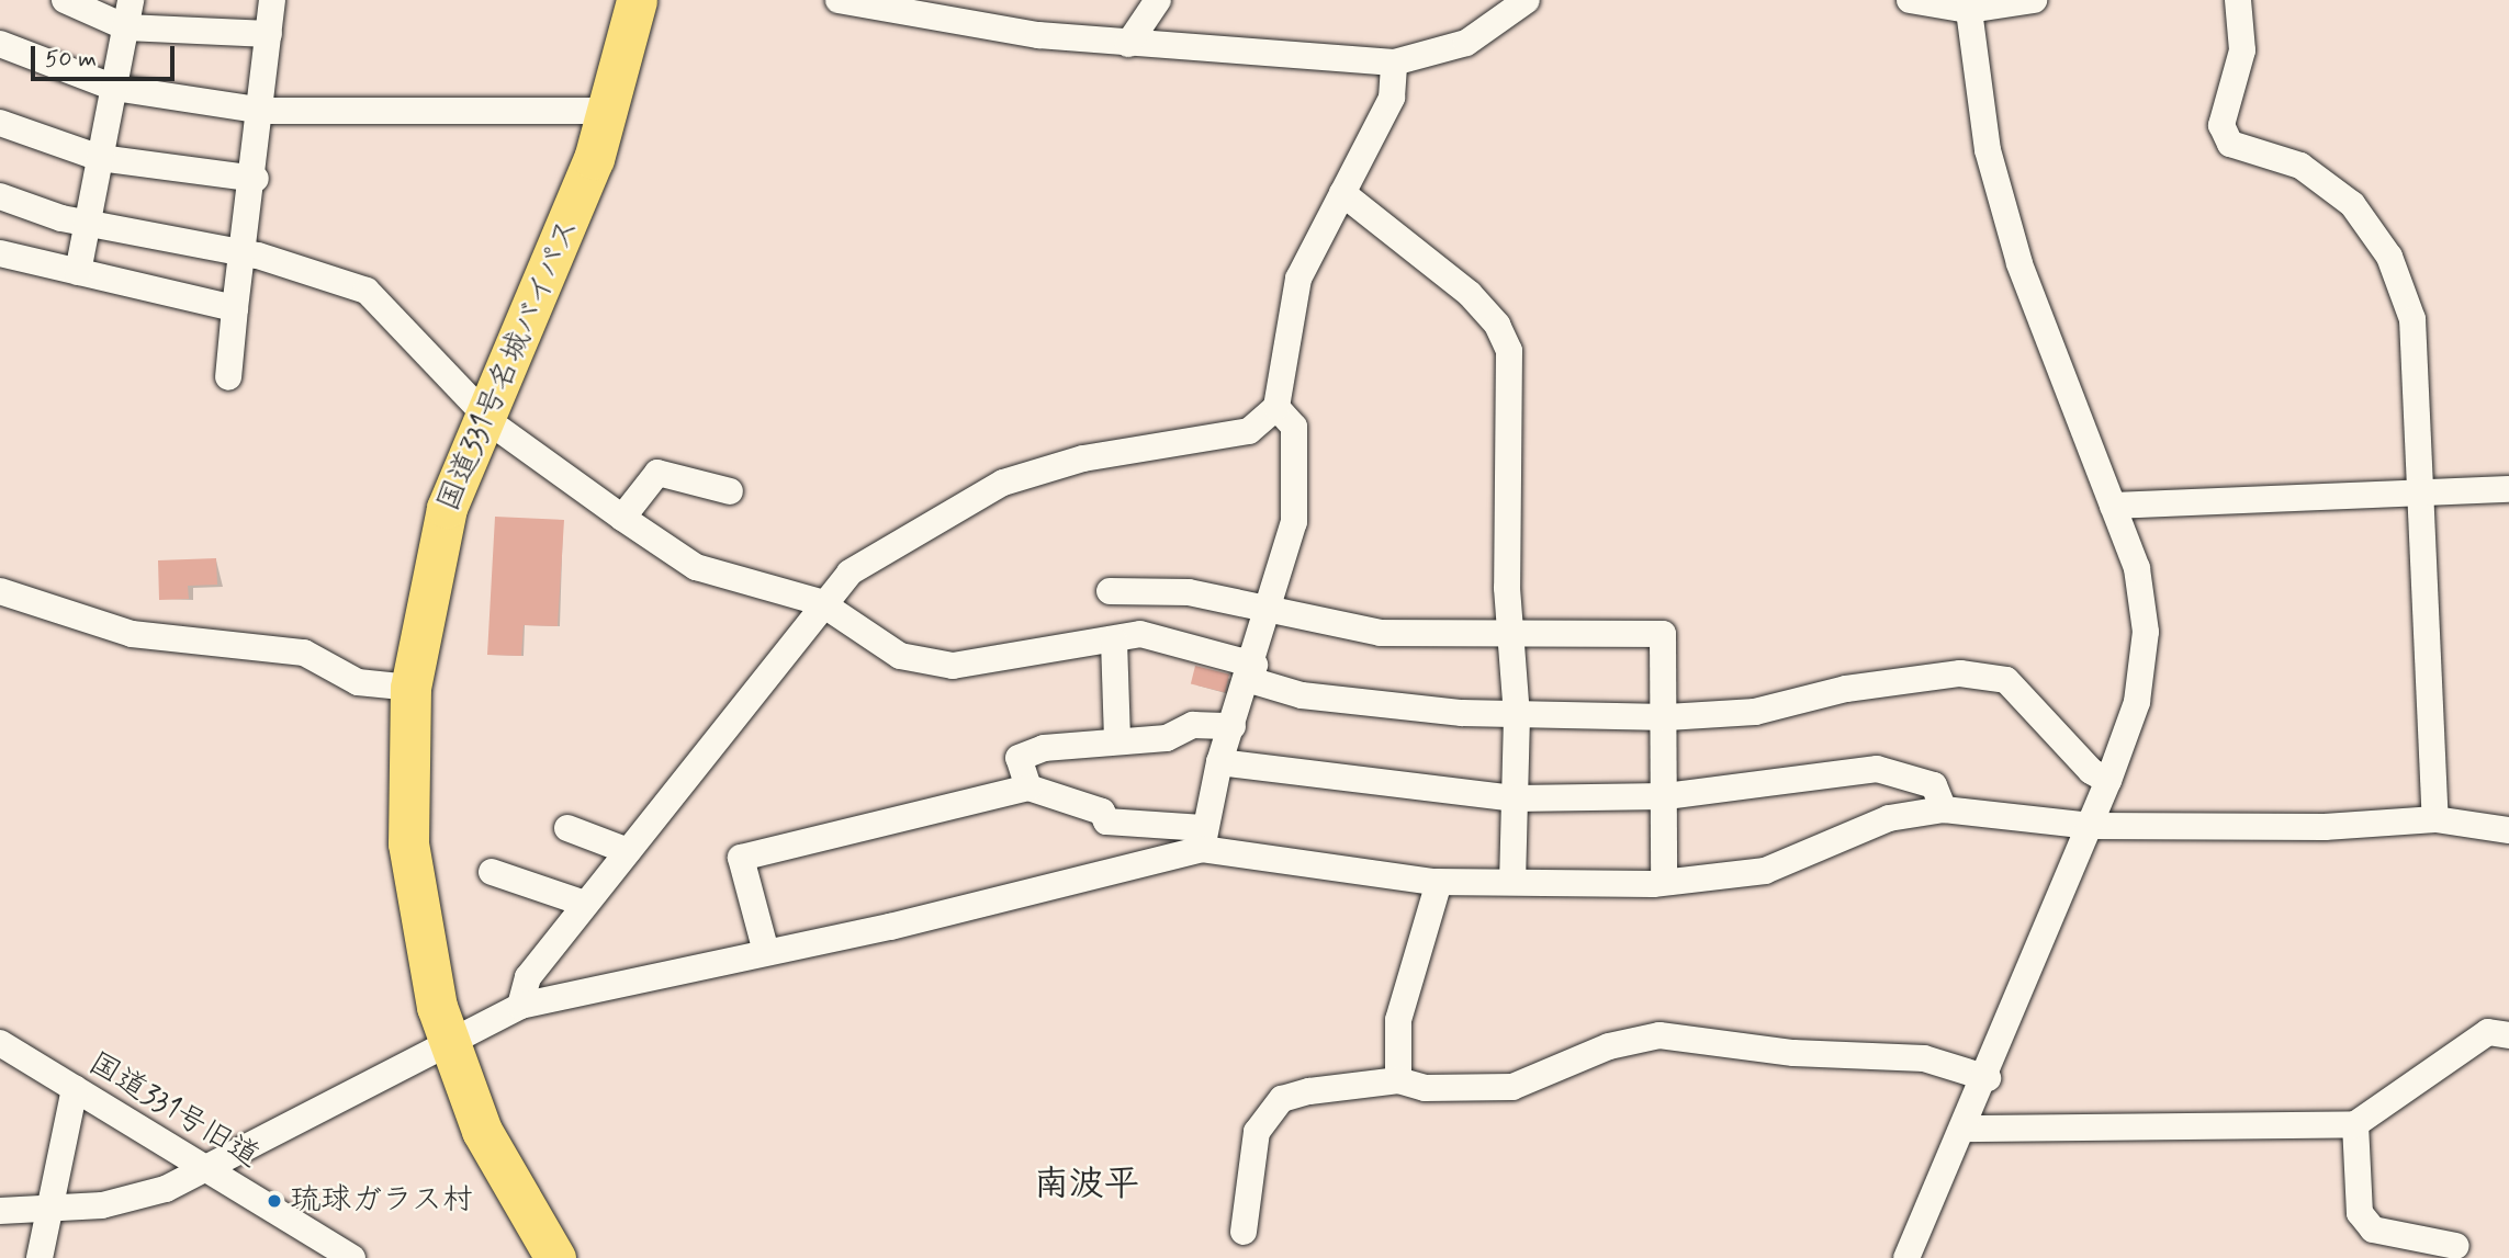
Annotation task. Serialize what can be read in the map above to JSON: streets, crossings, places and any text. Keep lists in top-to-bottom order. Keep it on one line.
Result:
{"streets":{"highway":["国道331号名城バイパス"],"street":["国道331号旧道"]},"districts":["南波平"],"places":["琉球ガラス村"],"scale_bar":"50 m"}
